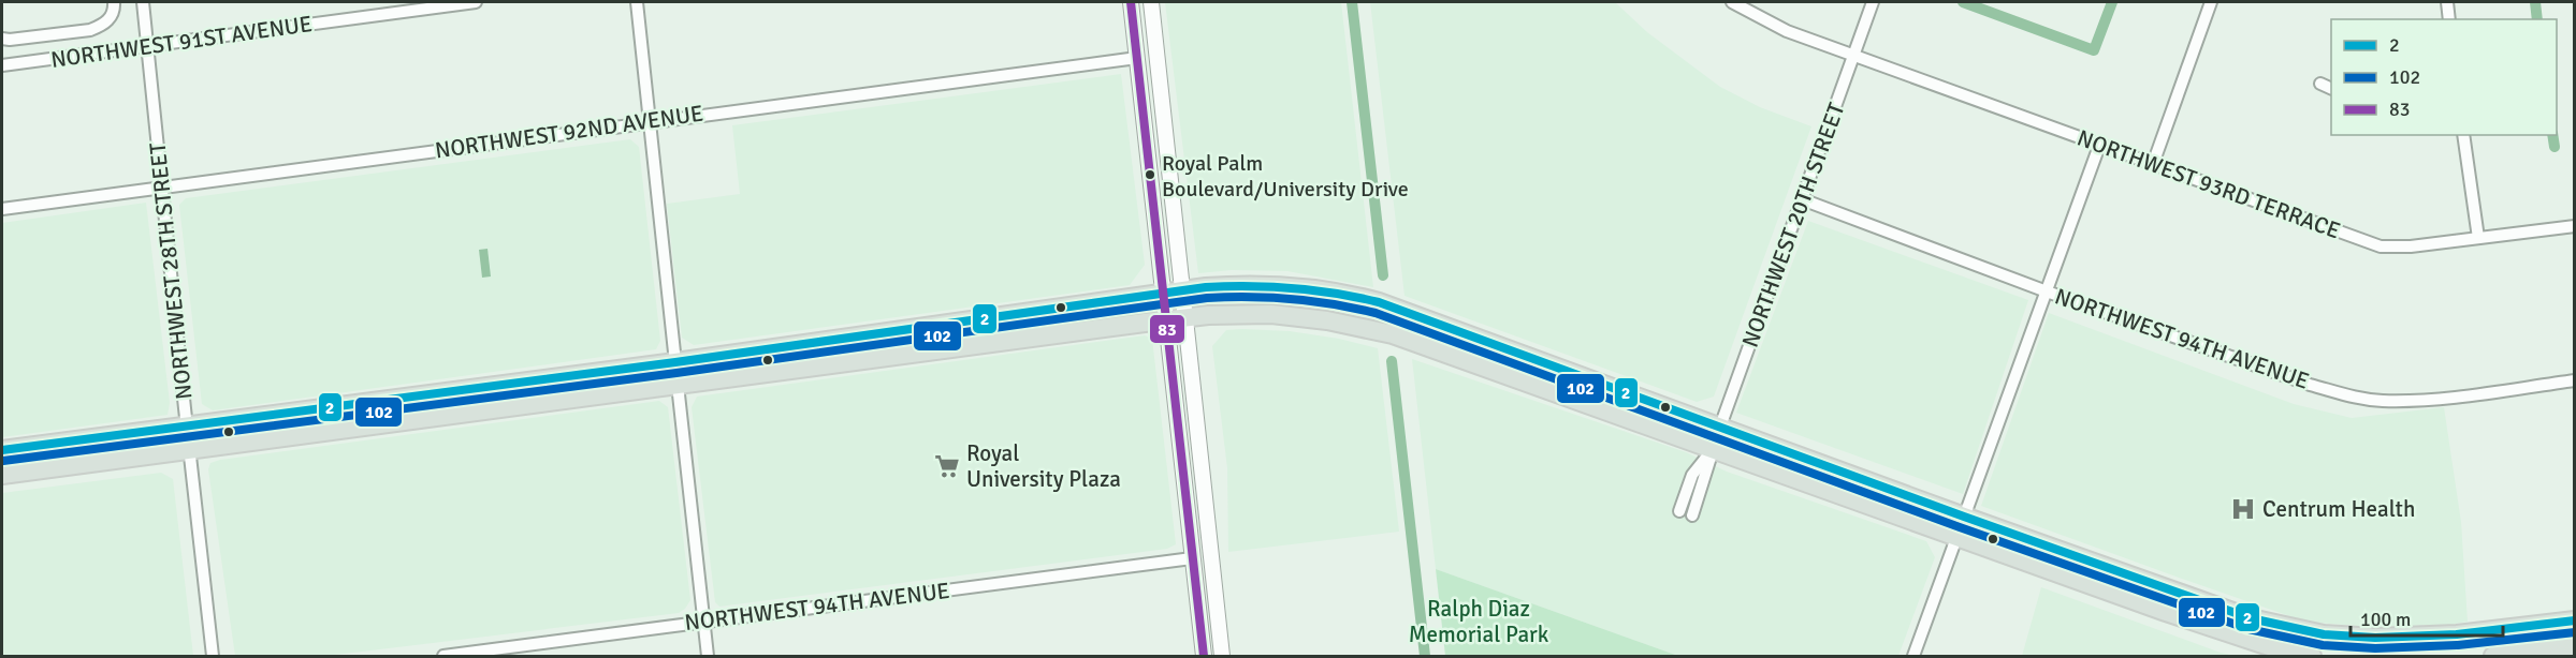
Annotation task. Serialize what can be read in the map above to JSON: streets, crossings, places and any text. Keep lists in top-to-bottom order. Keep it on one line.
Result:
{"streets":{"street":["NORTHWEST 91ST AVENUE","NORTHWEST 92ND AVENUE","NORTHWEST 93RD TERRACE","NORTHWEST 20TH STREET","NORTHWEST 28TH STREET","NORTHWEST 94TH AVENUE"]},"crossings":[["NORTHWEST 91ST AVENUE","NORTHWEST 28TH STREET"],["NORTHWEST 92ND AVENUE","NORTHWEST 28TH STREET"],["NORTHWEST 93RD TERRACE","NORTHWEST 20TH STREET"],["NORTHWEST 20TH STREET","NORTHWEST 94TH AVENUE"]],"parks":["Ralph Diaz Memorial Park"],"places":{"other":["Royal Palm Boulevard/University Drive"],"supermarket":["Royal University Plaza"],"hospital":["Centrum Health"]},"lines":["transit line 83","transit line 2","transit line 102"],"legend":["2","102","83"],"scale_bar":"100 m"}
